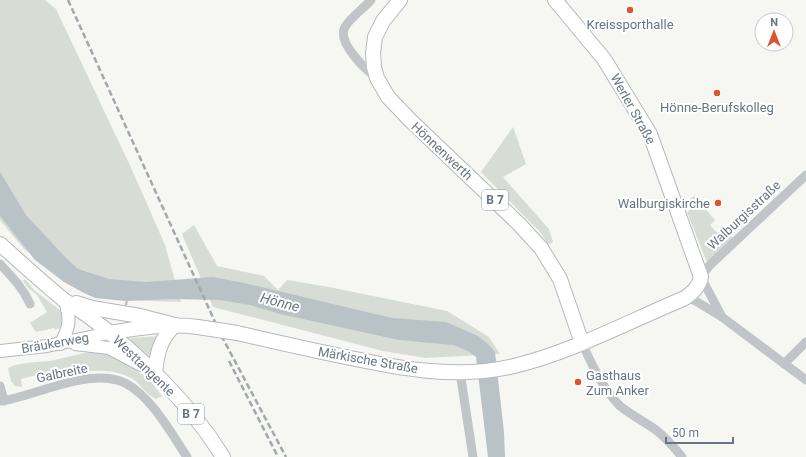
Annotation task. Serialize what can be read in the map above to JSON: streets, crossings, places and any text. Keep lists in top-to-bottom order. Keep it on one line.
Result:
{"streets":{"main road":["Werler Straße","Hönnenwerth","B 7","Bräukerweg","Märkische Straße","Westtangente"],"street":["Walburgisstraße","Galbreite"]},"crossings":[["Werler Straße","Walburgisstraße"],["Werler Straße","Märkische Straße"],["Hönnenwerth","Märkische Straße"],["Walburgisstraße","Märkische Straße"],["Bräukerweg","Märkische Straße"],["Bräukerweg","Westtangente"],["Märkische Straße","Westtangente"]],"water":["Hönne"],"places":["Kreissporthalle","Hönne-Berufskolleg","Walburgiskirche","Gasthaus Zum Anker"],"scale_bar":"50 m","north":"top"}
